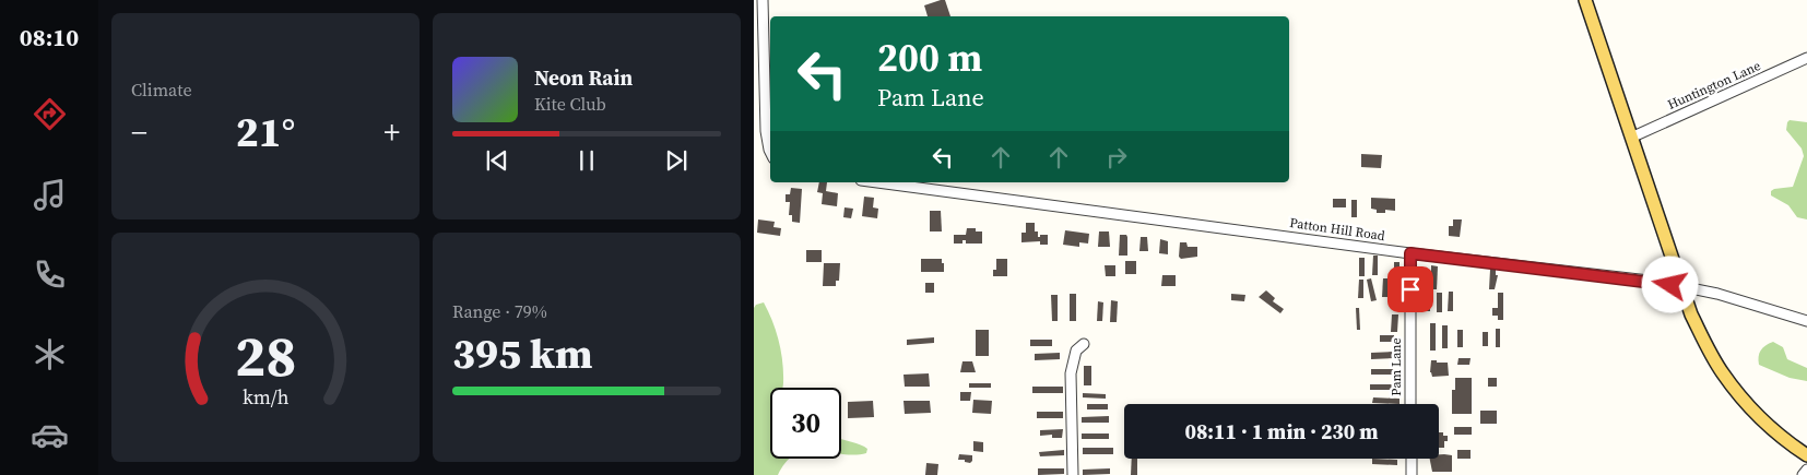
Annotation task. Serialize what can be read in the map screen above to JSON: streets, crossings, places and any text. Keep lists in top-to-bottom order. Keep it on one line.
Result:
{"streets":{"street":["Huntington Lane","Patton Hill Road","Pam Lane"]},"crossings":[["Patton Hill Road","Pam Lane"]],"page":{"tabs":"08:10","tile":["Climate",["Range · 79%","395 km"]],"turn":["200 m","Pam Lane"],"song":["Neon Rain","Kite Club"],"heat":["−","21°","+"],"limit":"30","trip":"08:11 · 1 min · 230 m","gauge":["28","km/h"]}}
